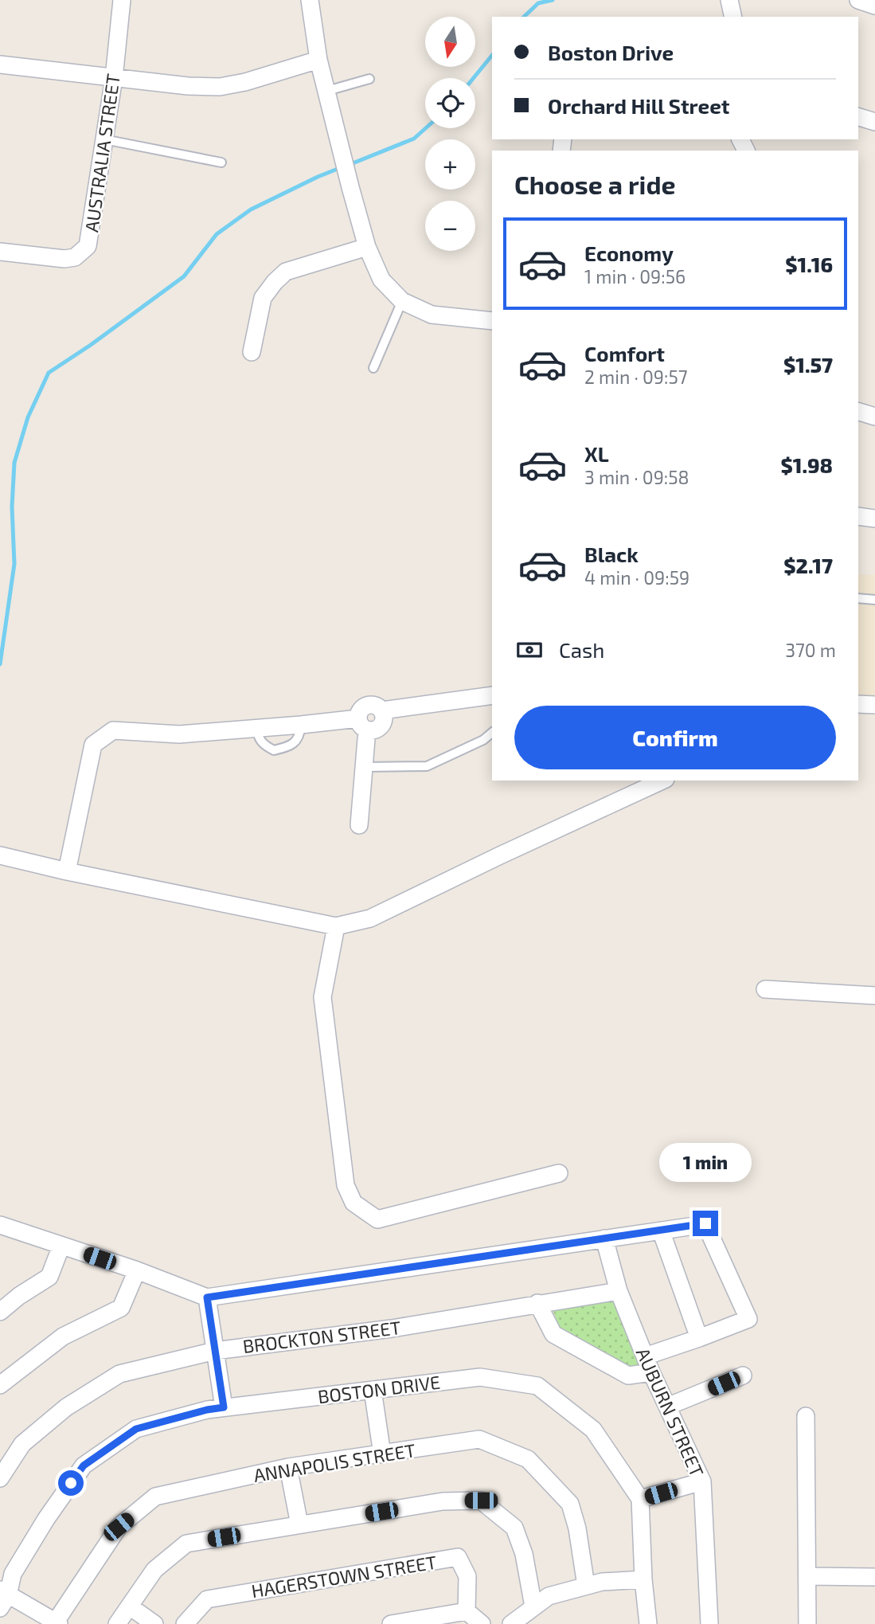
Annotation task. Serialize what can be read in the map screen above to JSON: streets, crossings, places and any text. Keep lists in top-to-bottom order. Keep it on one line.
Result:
{"streets":{"street":["AUSTRALIA STREET","BROCKTON STREET","BOSTON DRIVE","AUBURN STREET","ANNAPOLIS STREET","HAGERSTOWN STREET"]},"crossings":[["BROCKTON STREET","AUBURN STREET"]],"north":"bottom","page":{"map_buttons":["+","−"],"banner":["Boston Drive","Orchard Hill Street"],"heading":"Choose a ride","list":[{"name":"Economy","note":"1 min · 09:56","value":"$1.16"},{"name":"Comfort","note":"2 min · 09:57","value":"$1.57"},{"name":"XL","note":"3 min · 09:58","value":"$1.98"},{"name":"Black","note":"4 min · 09:59","value":"$2.17"}],"pay":["Cash","370 m"],"buttons":"Confirm","bubble":"1 min"}}
